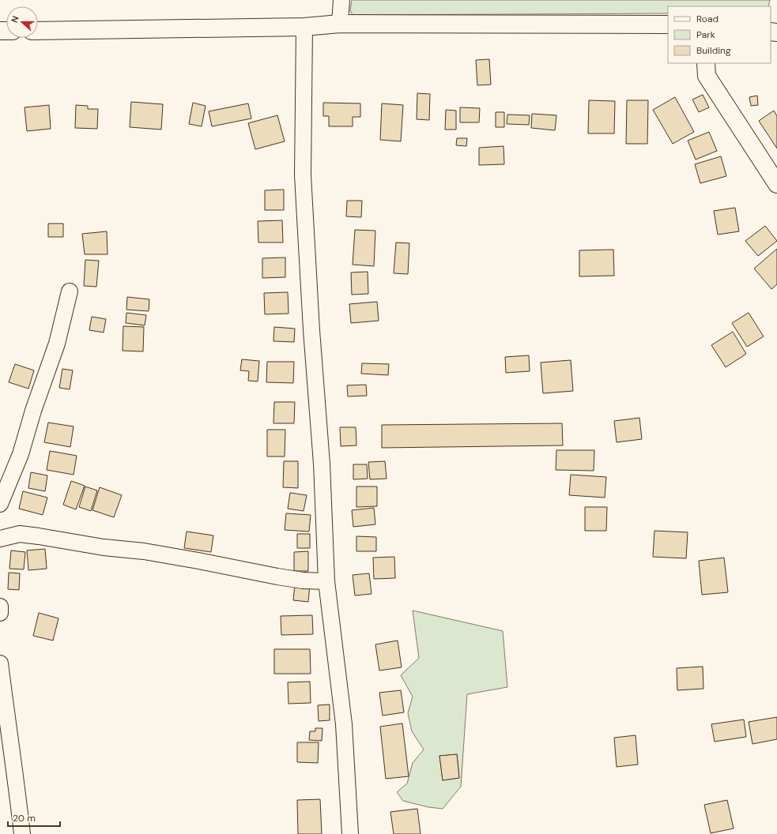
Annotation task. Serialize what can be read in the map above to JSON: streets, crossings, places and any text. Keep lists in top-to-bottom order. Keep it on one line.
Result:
{"legend":["Road","Park","Building"],"scale_bar":"20 m","north":"left"}
